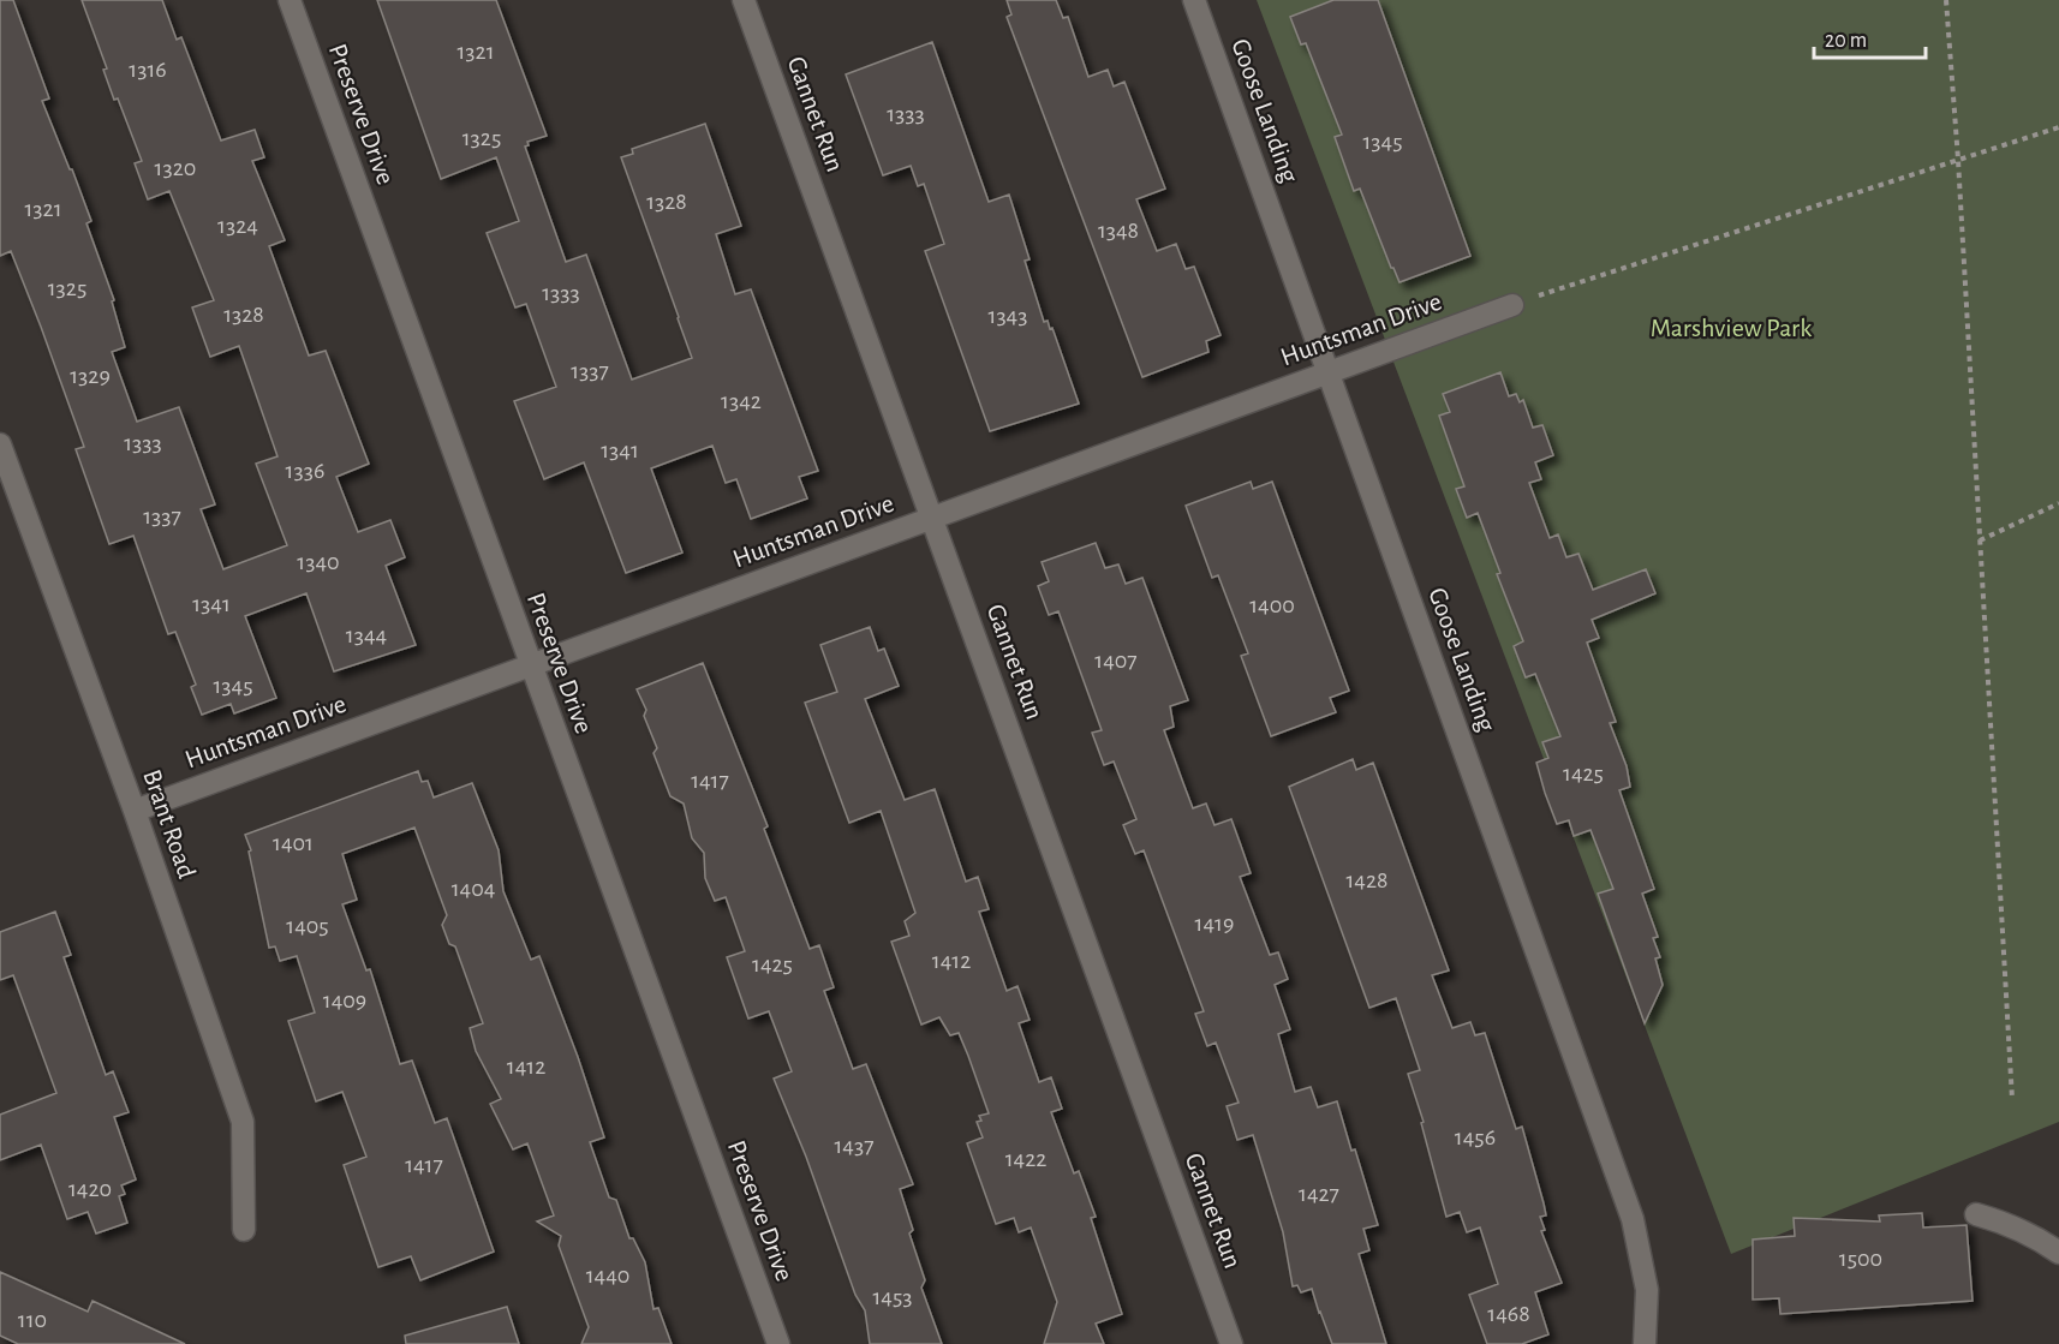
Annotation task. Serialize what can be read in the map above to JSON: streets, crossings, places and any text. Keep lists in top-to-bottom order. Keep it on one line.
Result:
{"streets":{"street":["Goose Landing","Preserve Drive","Gannet Run","Huntsman Drive","Brant Road"]},"crossings":[["Goose Landing","Huntsman Drive"],["Preserve Drive","Huntsman Drive"],["Gannet Run","Huntsman Drive"],["Huntsman Drive","Brant Road"]],"parks":["Marshview Park"],"house_numbers":["1321","1316","1333","1325","1345","1320","1328","1321","1324","1348","1325","1333","1328","1343","1337","1329","1342","1333","1341","1336","1337","1340","1341","1400","1344","1407","1345","1425","1417","1401","1428","1404","1419","1405","1412","1425","1409","1412","1456","1437","1422","1417","1420","1427","1500","1440","1453","1468","110"],"scale_bar":"20 m"}
